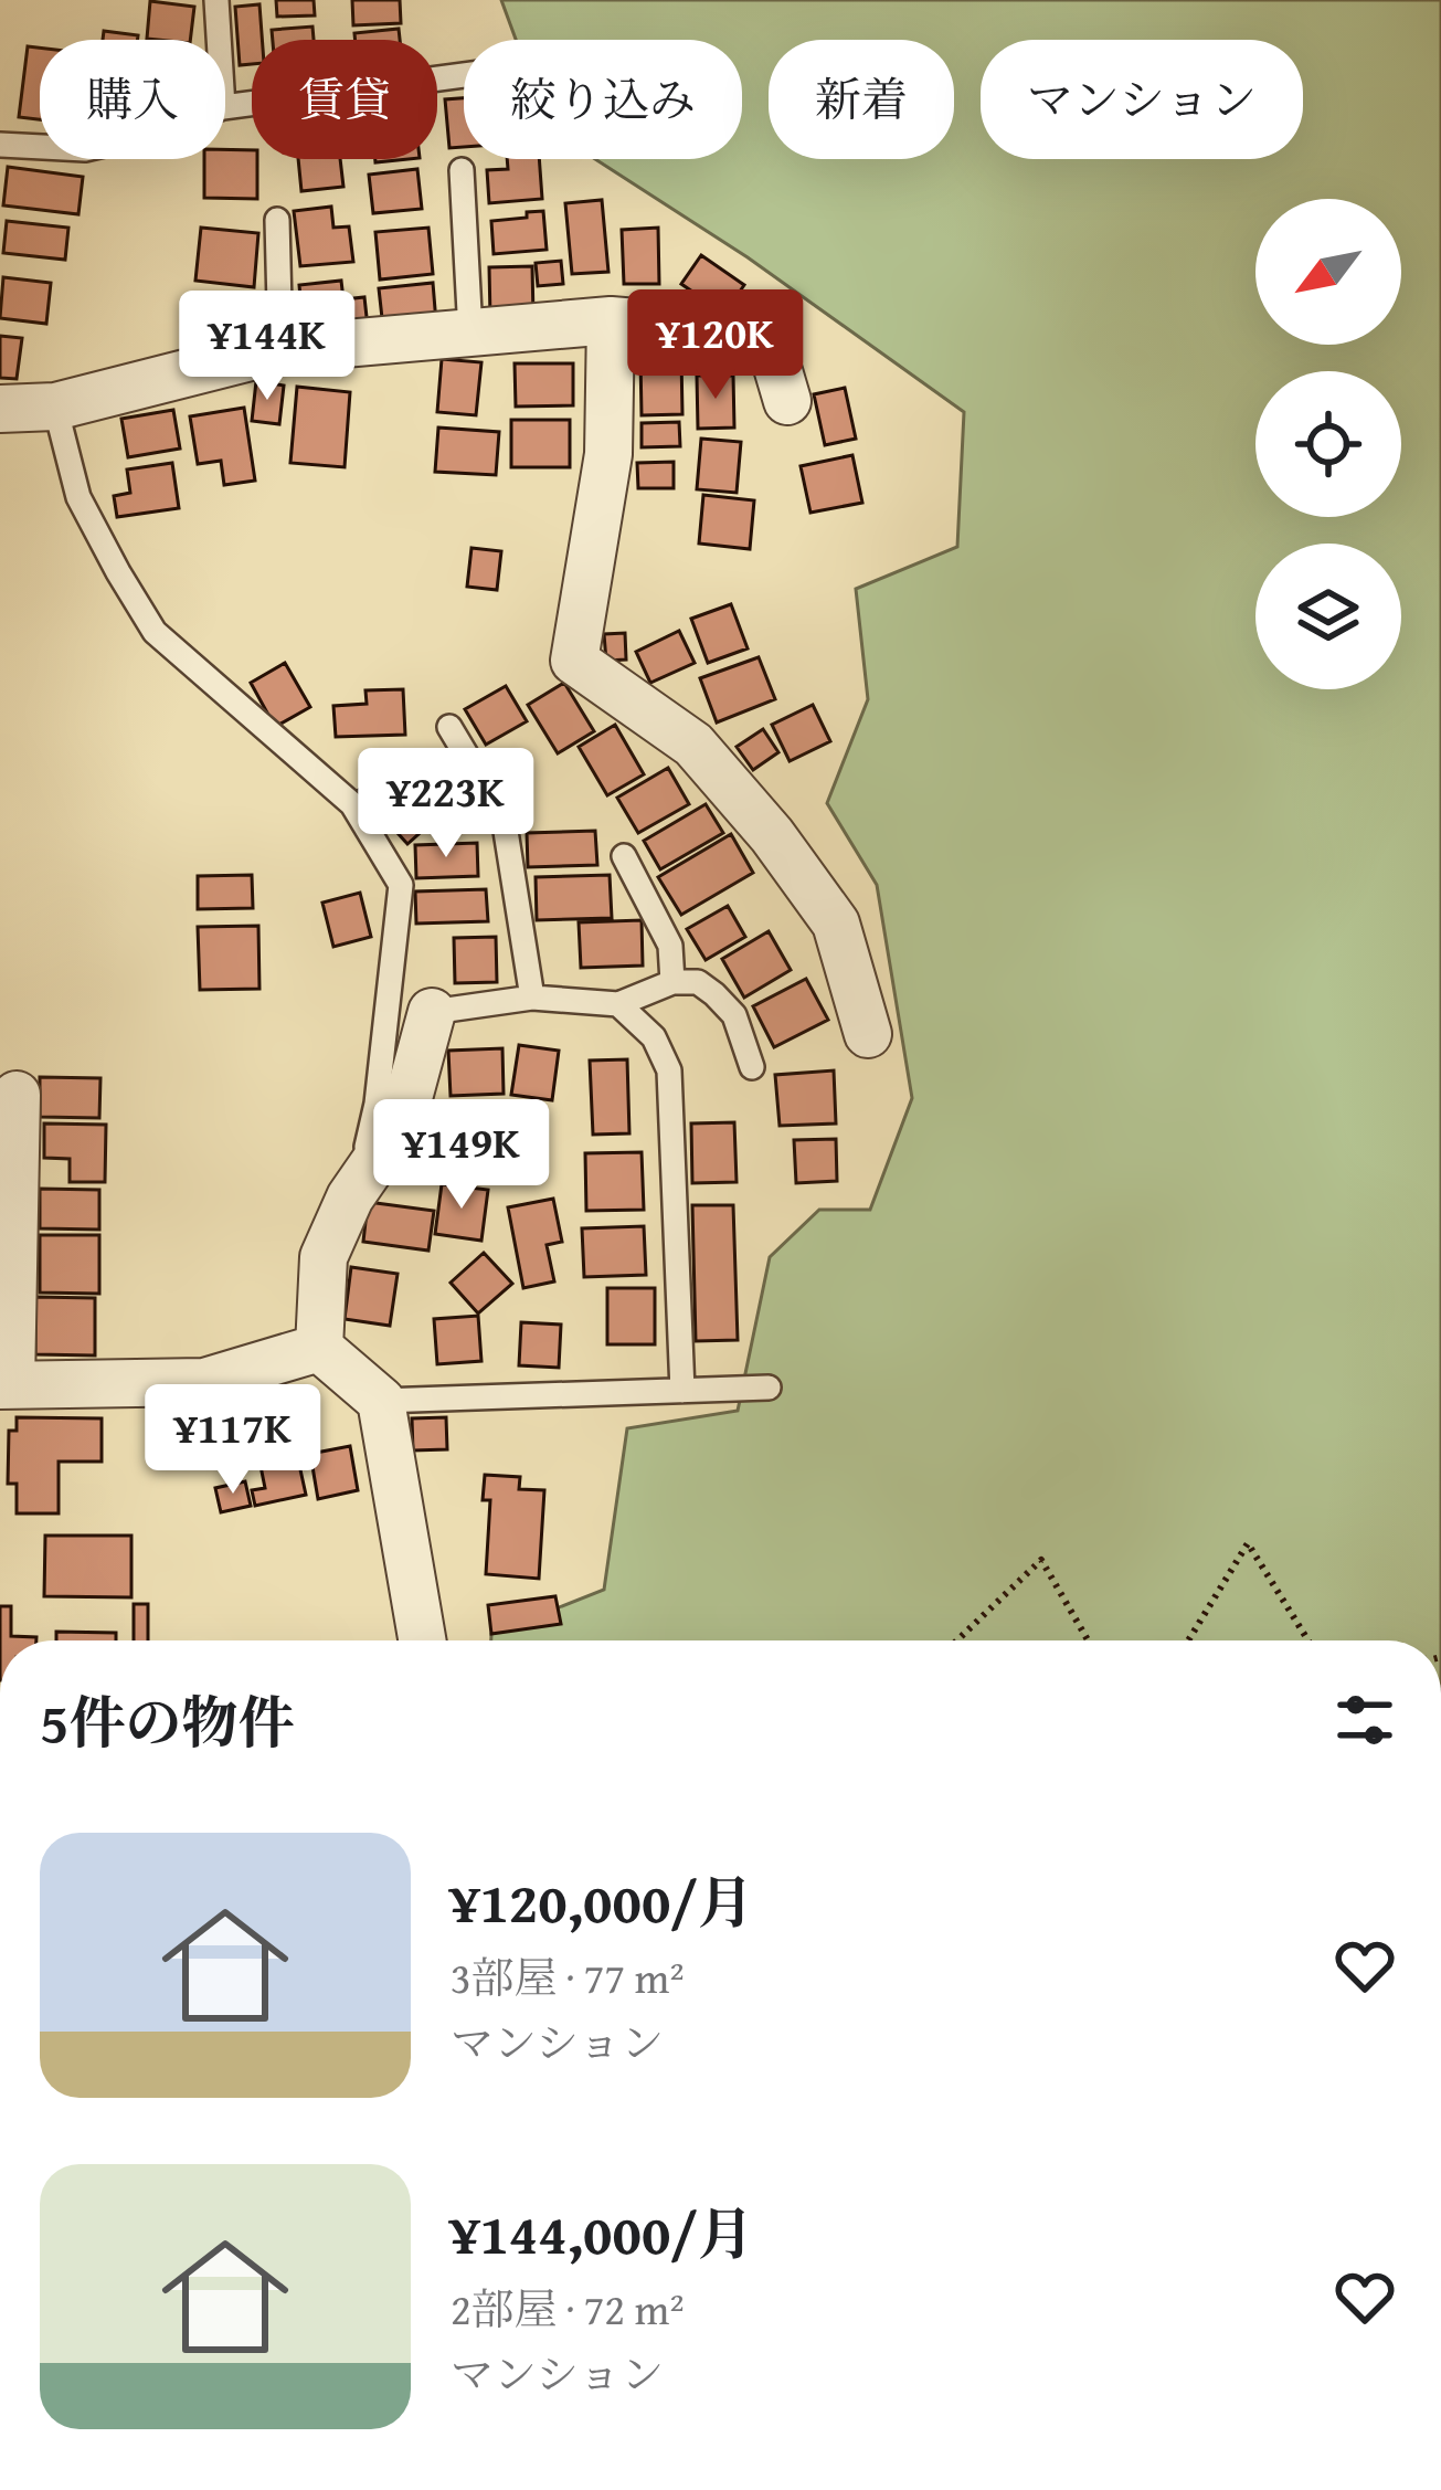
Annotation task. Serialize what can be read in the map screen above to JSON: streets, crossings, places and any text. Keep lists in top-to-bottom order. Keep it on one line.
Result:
{"north":"bottom left","page":{"chip":["購入","賃貸","絞り込み","新着","マンション"],"price":["¥120K","¥144K","¥223K","¥149K","¥117K"],"heading":"5件の物件","list":[{"name":"¥120,000/月","note":"3部屋 · 77 m² · マンション"},{"name":"¥144,000/月","note":"2部屋 · 72 m² · マンション"}]}}
